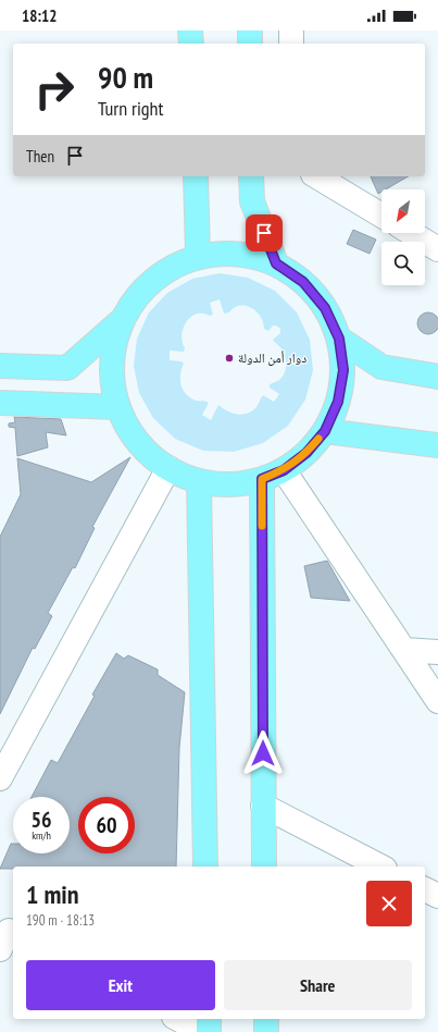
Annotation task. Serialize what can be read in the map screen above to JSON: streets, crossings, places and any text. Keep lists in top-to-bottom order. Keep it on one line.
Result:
{"places":["دوار أمن الدولة"],"north":"bottom left","page":{"status":"18:12","turn":["90 m","Turn right"],"then":"Then","speed":"56 km/h","limit":"60","heading":["1 min","190 m · 18:13"],"buttons":["Exit","Share"]}}
